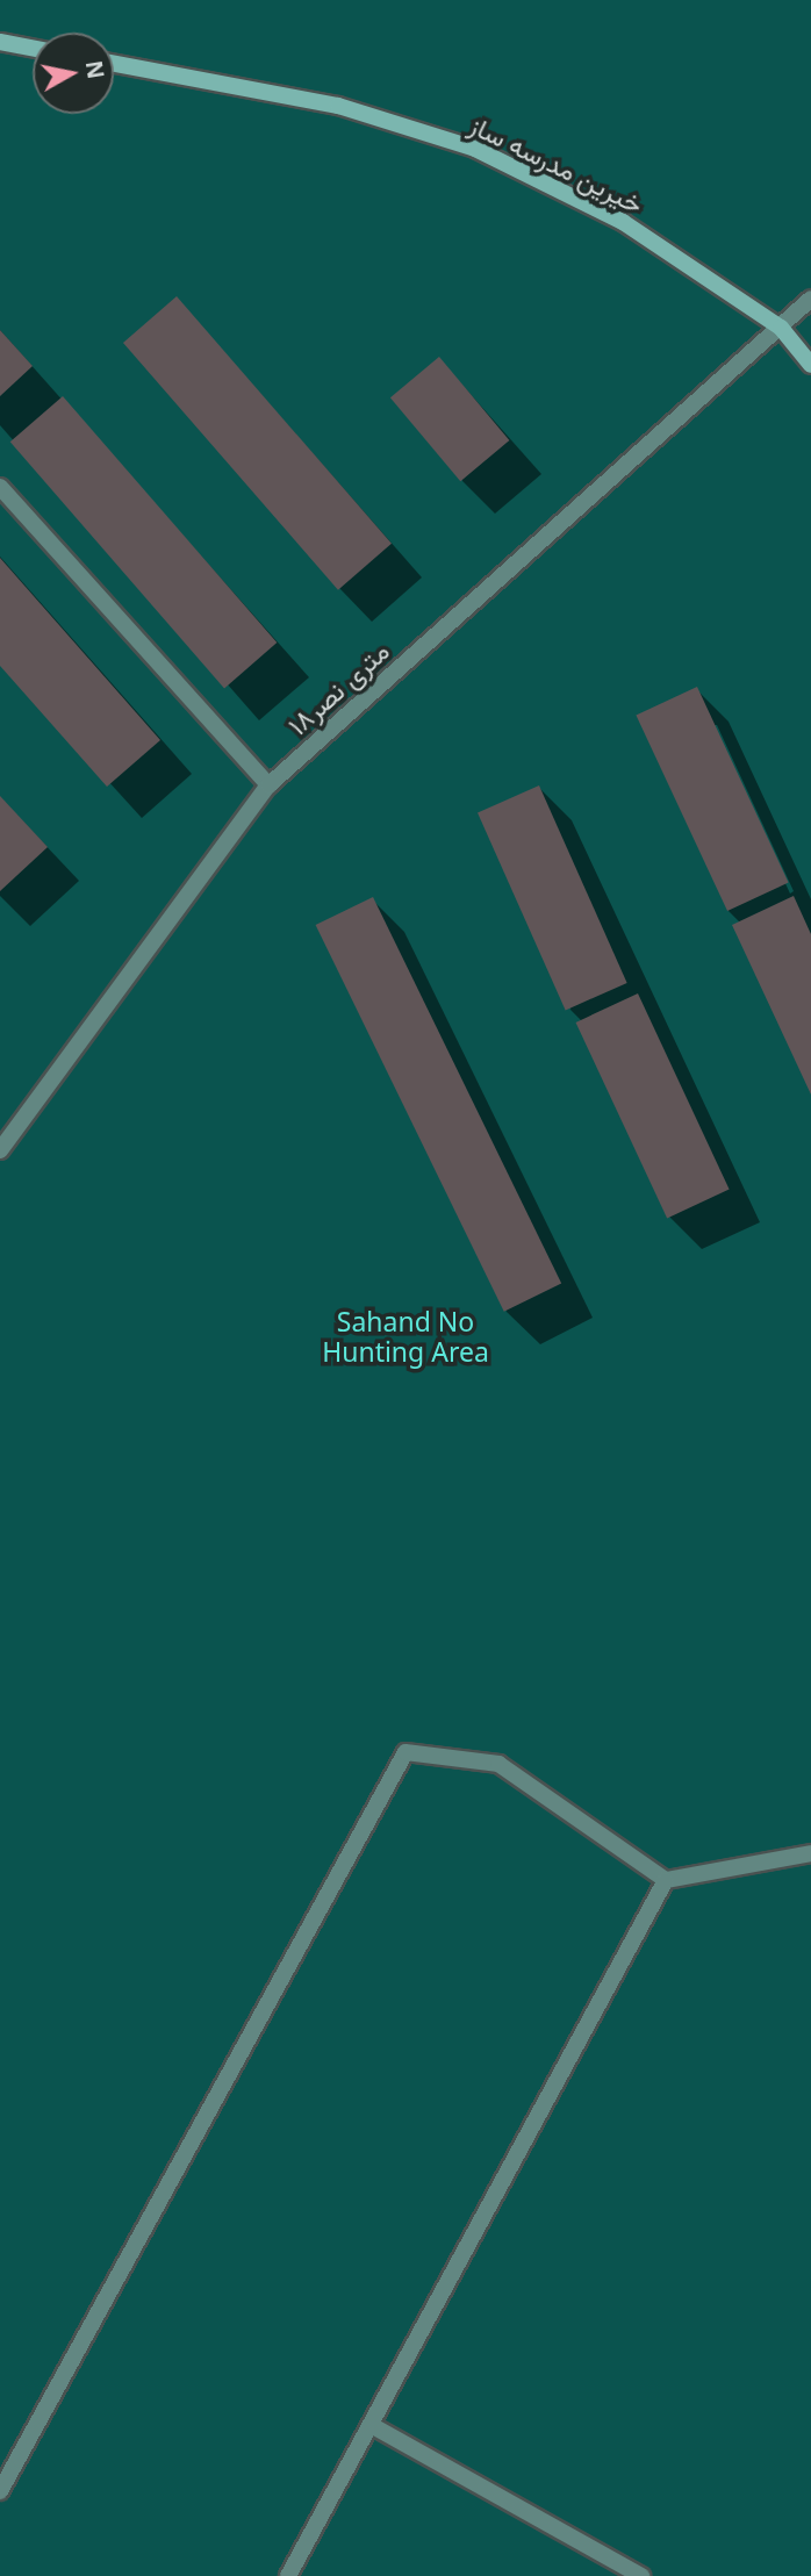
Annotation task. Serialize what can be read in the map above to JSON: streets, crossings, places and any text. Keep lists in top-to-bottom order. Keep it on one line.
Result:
{"streets":{"street":["خیرین مدرسه ساز","۱۸متری نصر"]},"crossings":[["خیرین مدرسه ساز","۱۸متری نصر"]],"parks":["Sahand No Hunting Area"],"north":"right"}
